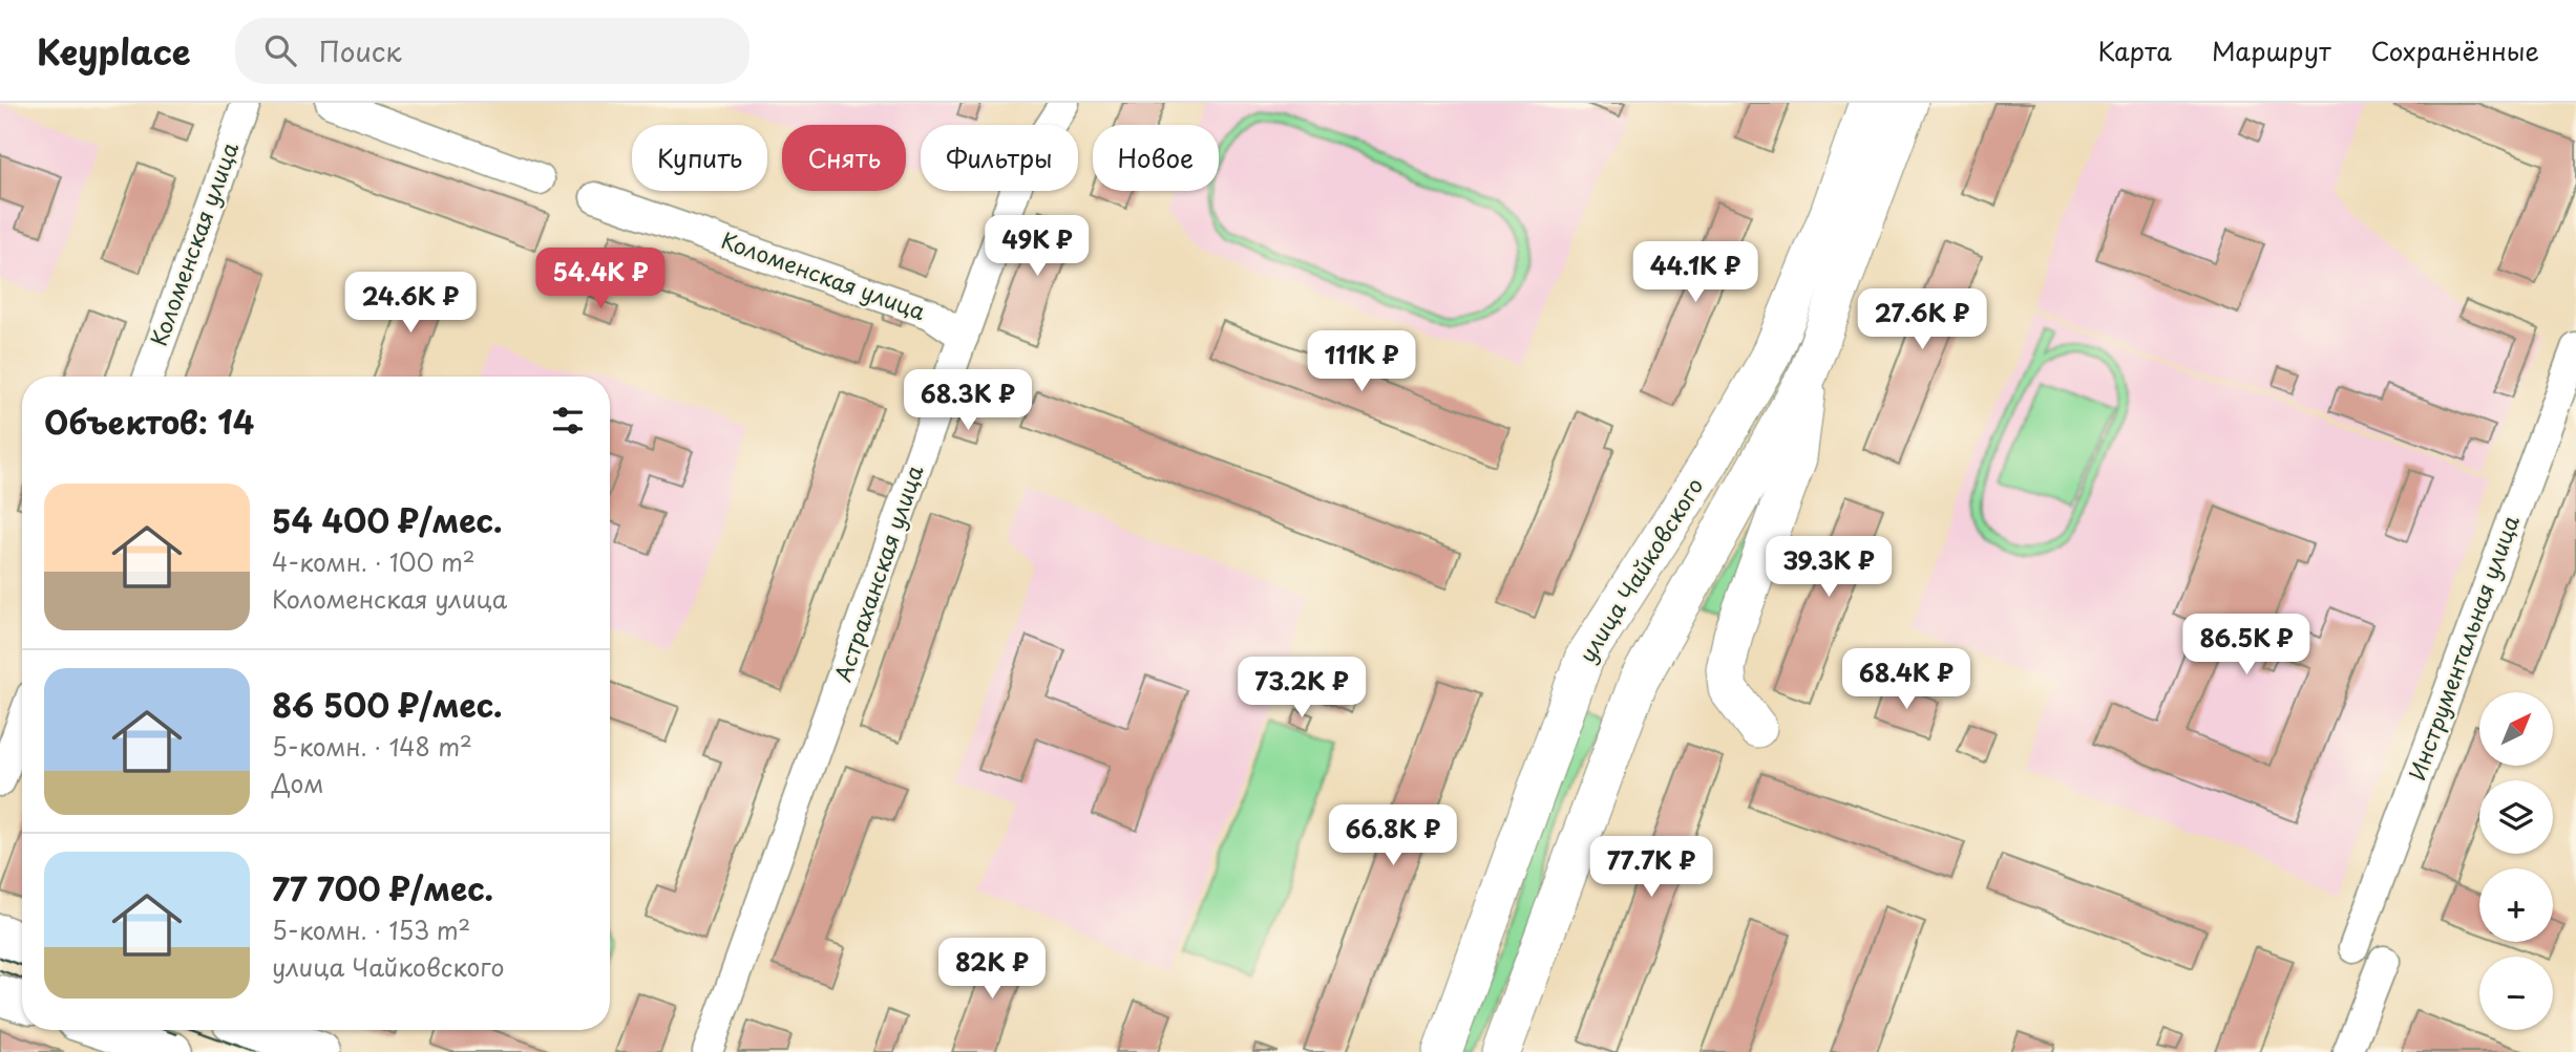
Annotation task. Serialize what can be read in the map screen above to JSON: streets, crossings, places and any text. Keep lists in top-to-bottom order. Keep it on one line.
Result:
{"streets":{"main road":["улица Чайковского"],"street":["Коломенская улица","Астраханская улица","Инструментальная улица"]},"crossings":[["Коломенская улица","Астраханская улица"]],"north":"top right","page":{"header":"Keyplace","search":"Поиск","nav":["Карта","Маршрут","Сохранённые"],"chip":["Купить","Снять","Фильтры","Новое"],"price":["49K ₽","44.1K ₽","54.4K ₽","24.6K ₽","27.6K ₽","111K ₽","68.3K ₽","39.3K ₽","86.5K ₽","68.4K ₽","73.2K ₽","66.8K ₽","77.7K ₽","82K ₽"],"heading":"Объектов: 14","list":[{"name":"54 400 ₽/мес.","note":"4-комн. · 100 m² · Коломенская улица"},{"name":"86 500 ₽/мес.","note":"5-комн. · 148 m² · Дом"},{"name":"77 700 ₽/мес.","note":"5-комн. · 153 m² · улица Чайковского"}],"map_buttons":["+","−"]}}
